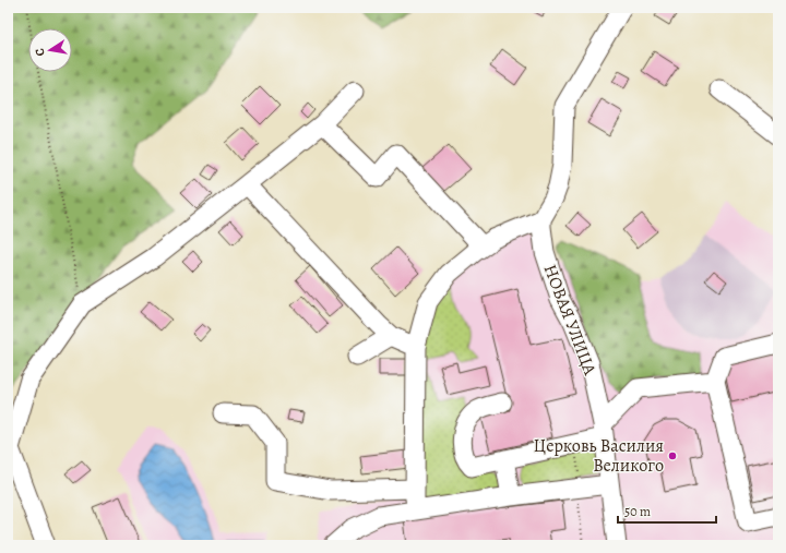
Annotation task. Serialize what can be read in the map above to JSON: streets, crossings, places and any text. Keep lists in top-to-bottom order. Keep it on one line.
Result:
{"streets":{"street":["НОВАЯ УЛИЦА"]},"places":["Церковь Василия Великого"],"scale_bar":"50 m","north":"left"}
